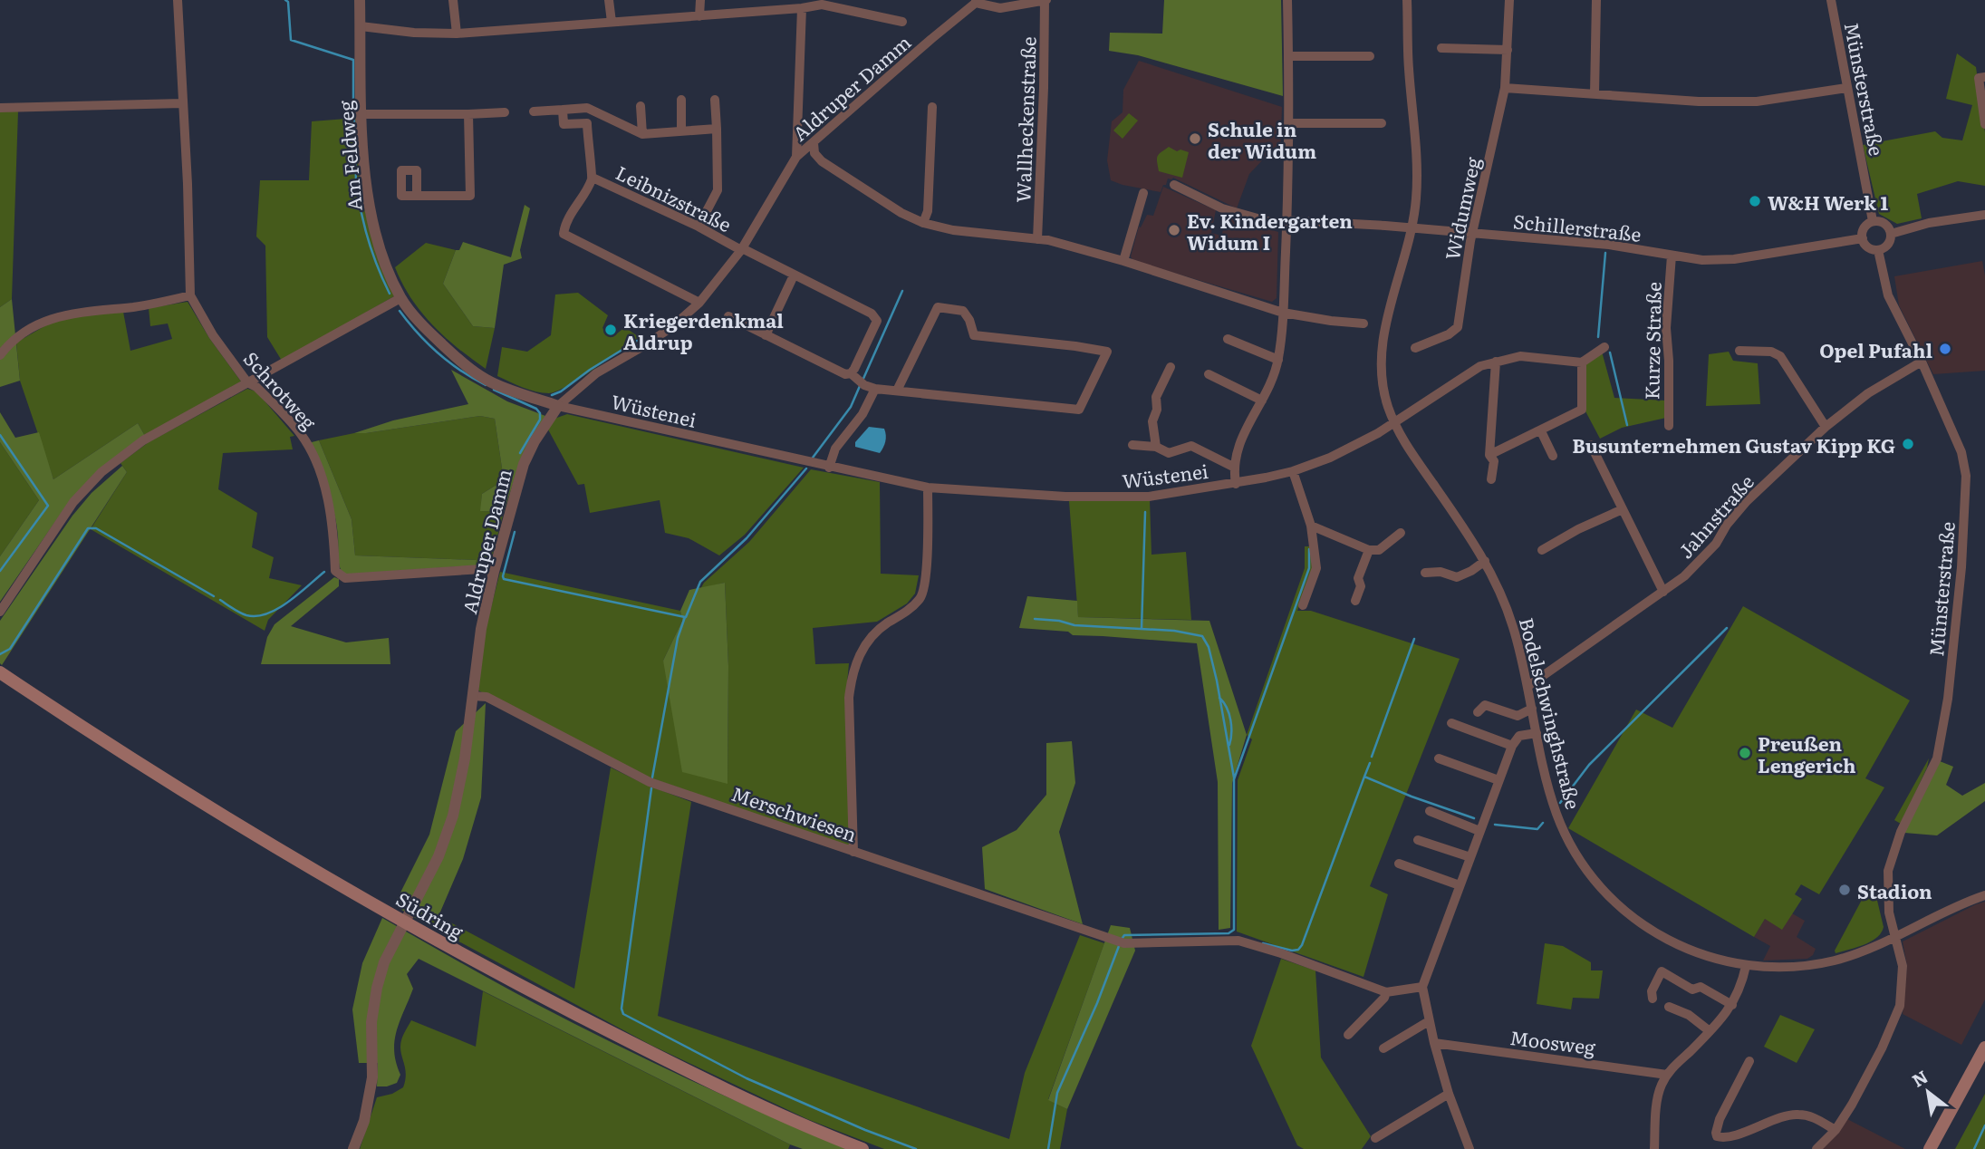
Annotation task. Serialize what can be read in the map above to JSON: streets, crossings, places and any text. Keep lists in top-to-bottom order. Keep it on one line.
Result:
{"streets":{"main road":["Südring"],"street":["Aldruper Damm","Münsterstraße","Wallheckenstraße","Am Feldweg","Leibnizstraße","Widumweg","Schillerstraße","Kurze Straße","Schrotweg","Wüstenei","Jahnstraße","Bodelschwinghstraße","Merschwiesen","Moosweg"]},"crossings":[["Aldruper Damm","Am Feldweg"],["Aldruper Damm","Leibnizstraße"],["Aldruper Damm","Schrotweg"],["Aldruper Damm","Wüstenei"],["Aldruper Damm","Merschwiesen"],["Münsterstraße","Schillerstraße"],["Münsterstraße","Jahnstraße"],["Münsterstraße","Bodelschwinghstraße"],["Am Feldweg","Wüstenei"],["Widumweg","Schillerstraße"],["Schillerstraße","Kurze Straße"],["Schillerstraße","Bodelschwinghstraße"],["Wüstenei","Bodelschwinghstraße"],["Jahnstraße","Bodelschwinghstraße"]],"places":["Schule in der Widum","W&H Werk 1","Ev. Kindergarten Widum I","Kriegerdenkmal Aldrup","Opel Pufahl","Busunternehmen Gustav Kipp KG","Preußen Lengerich","Stadion"],"north":"top left"}
